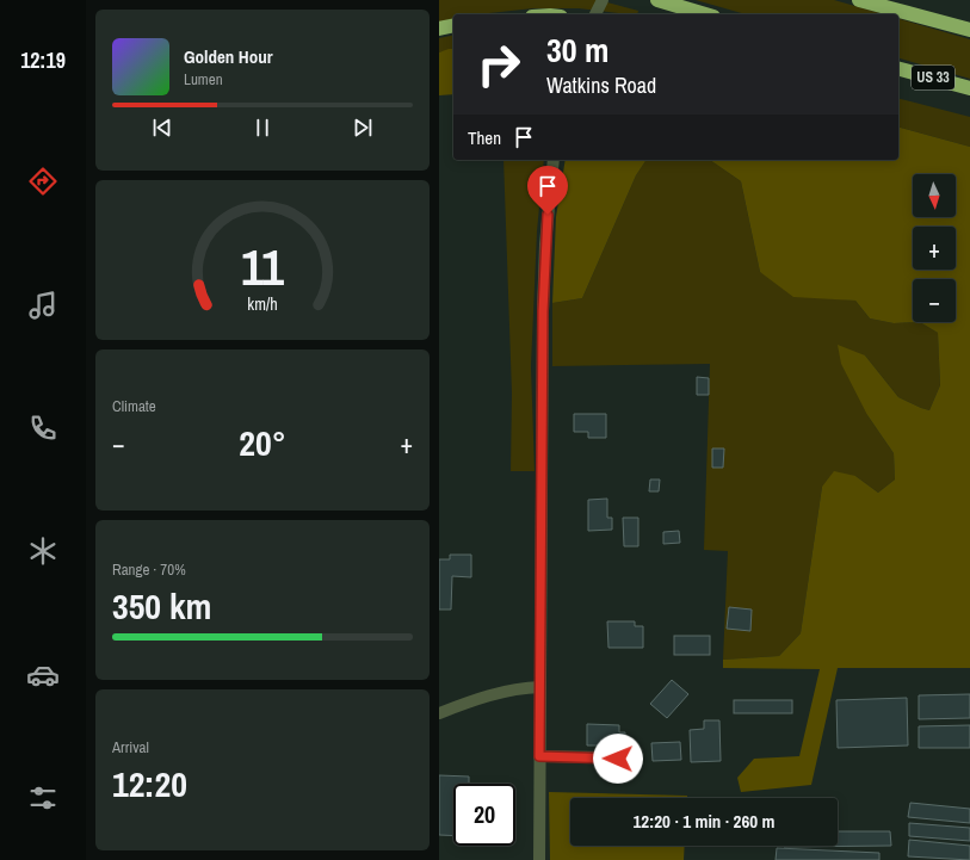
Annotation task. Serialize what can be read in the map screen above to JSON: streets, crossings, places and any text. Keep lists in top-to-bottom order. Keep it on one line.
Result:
{"streets":{"highway":["US 33"]},"north":"bottom","page":{"tabs":"12:19","turn":["30 m","Watkins Road"],"song":["Golden Hour","Lumen"],"then":"Then","map_buttons":["+","−"],"tile":["Climate",["Range · 70%","350 km"],["Arrival","12:20"]],"heat":["−","20°","+"],"limit":"20","trip":"12:20 · 1 min · 260 m","gauge":["11","km/h"]}}
